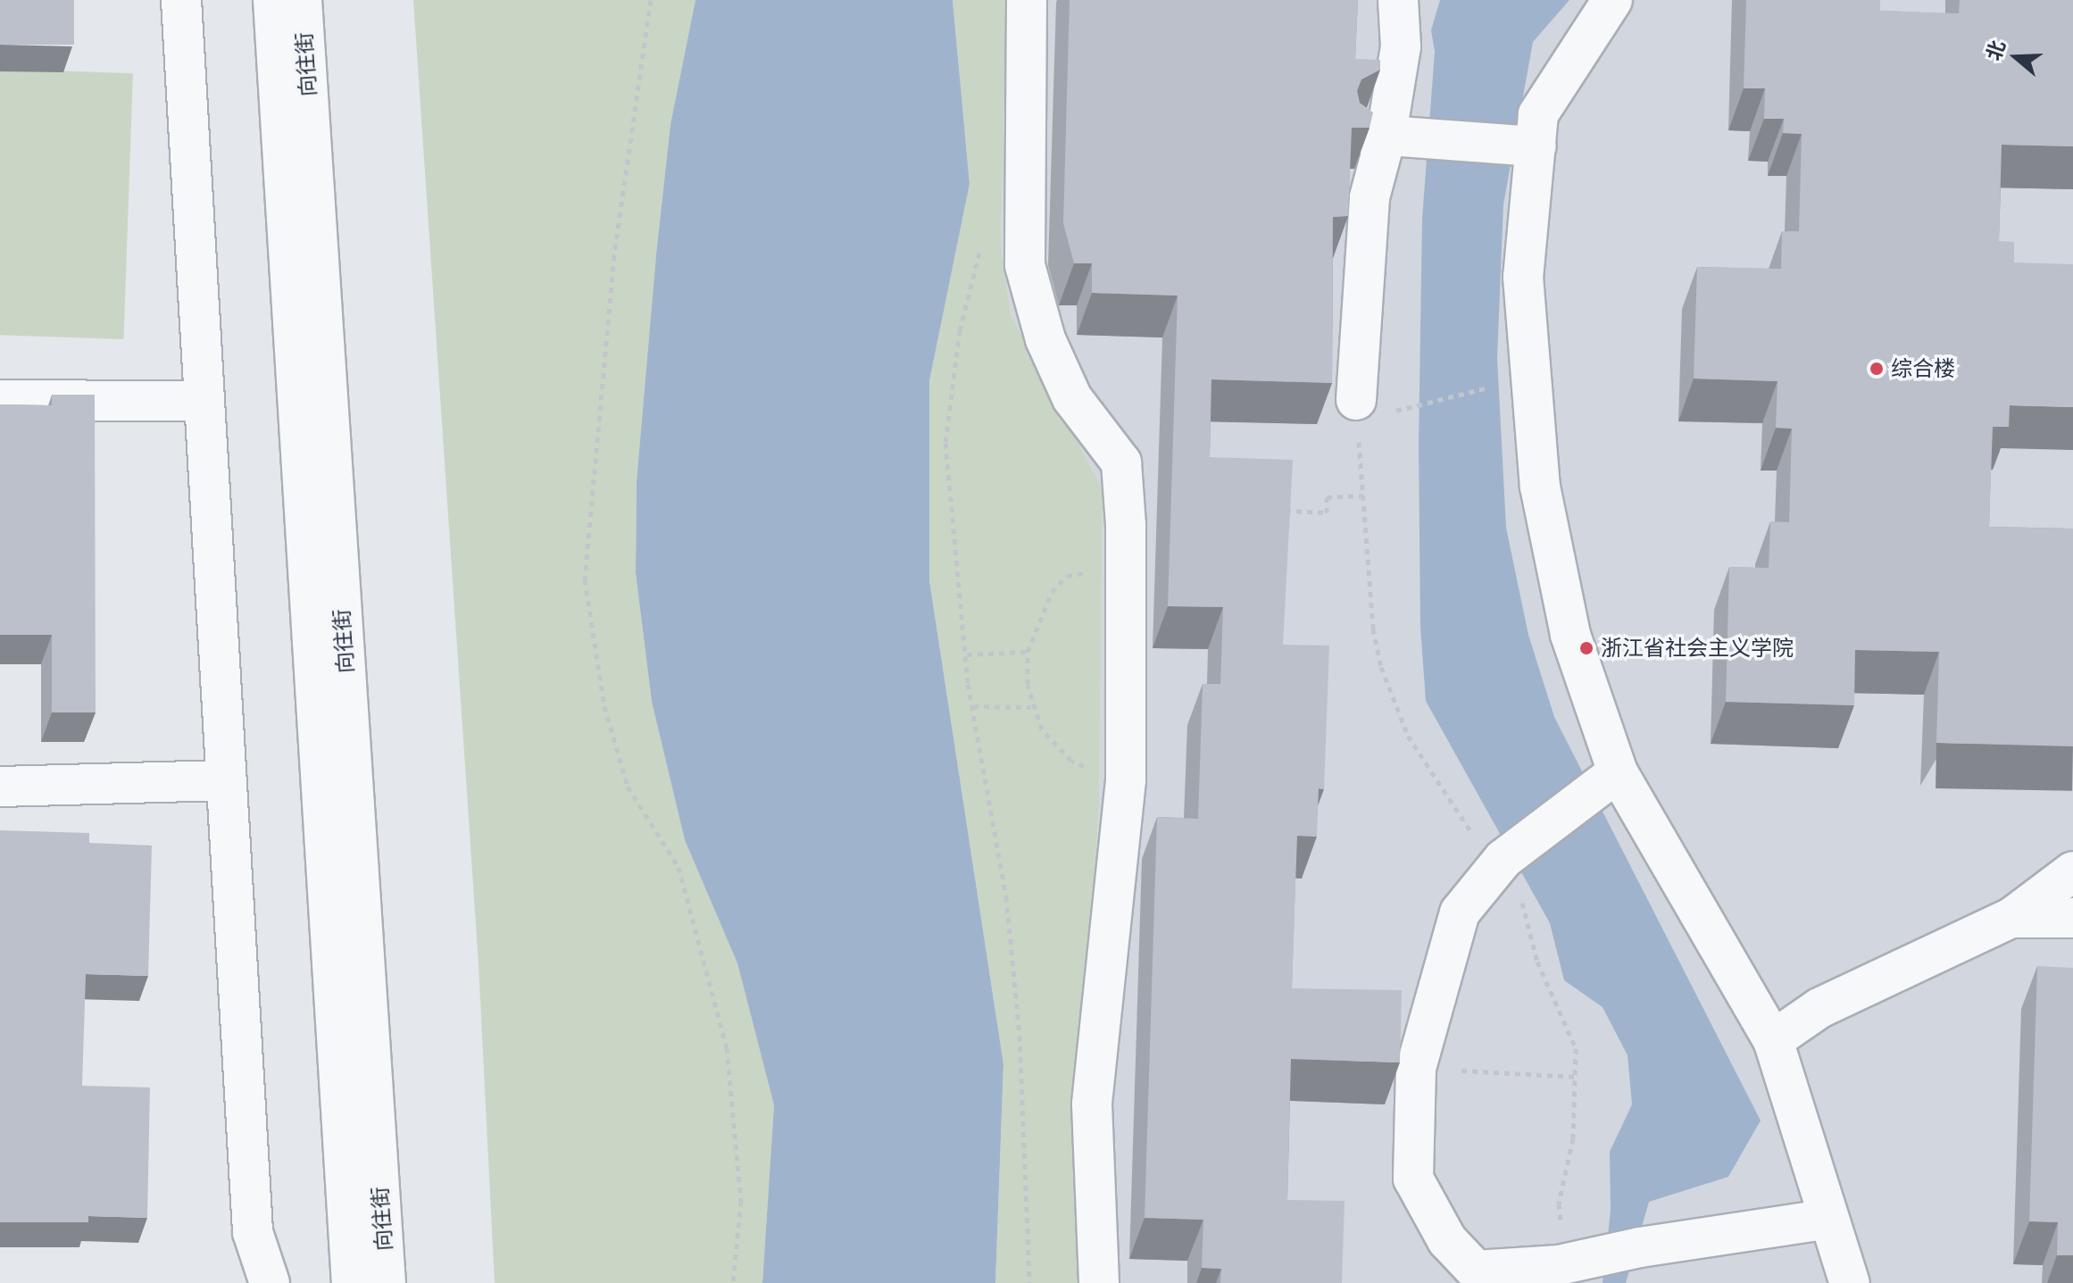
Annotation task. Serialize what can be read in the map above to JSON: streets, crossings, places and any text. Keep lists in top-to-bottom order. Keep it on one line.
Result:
{"streets":{"street":["向往街"]},"places":["综合楼","浙江省社会主义学院"],"north":"left"}
